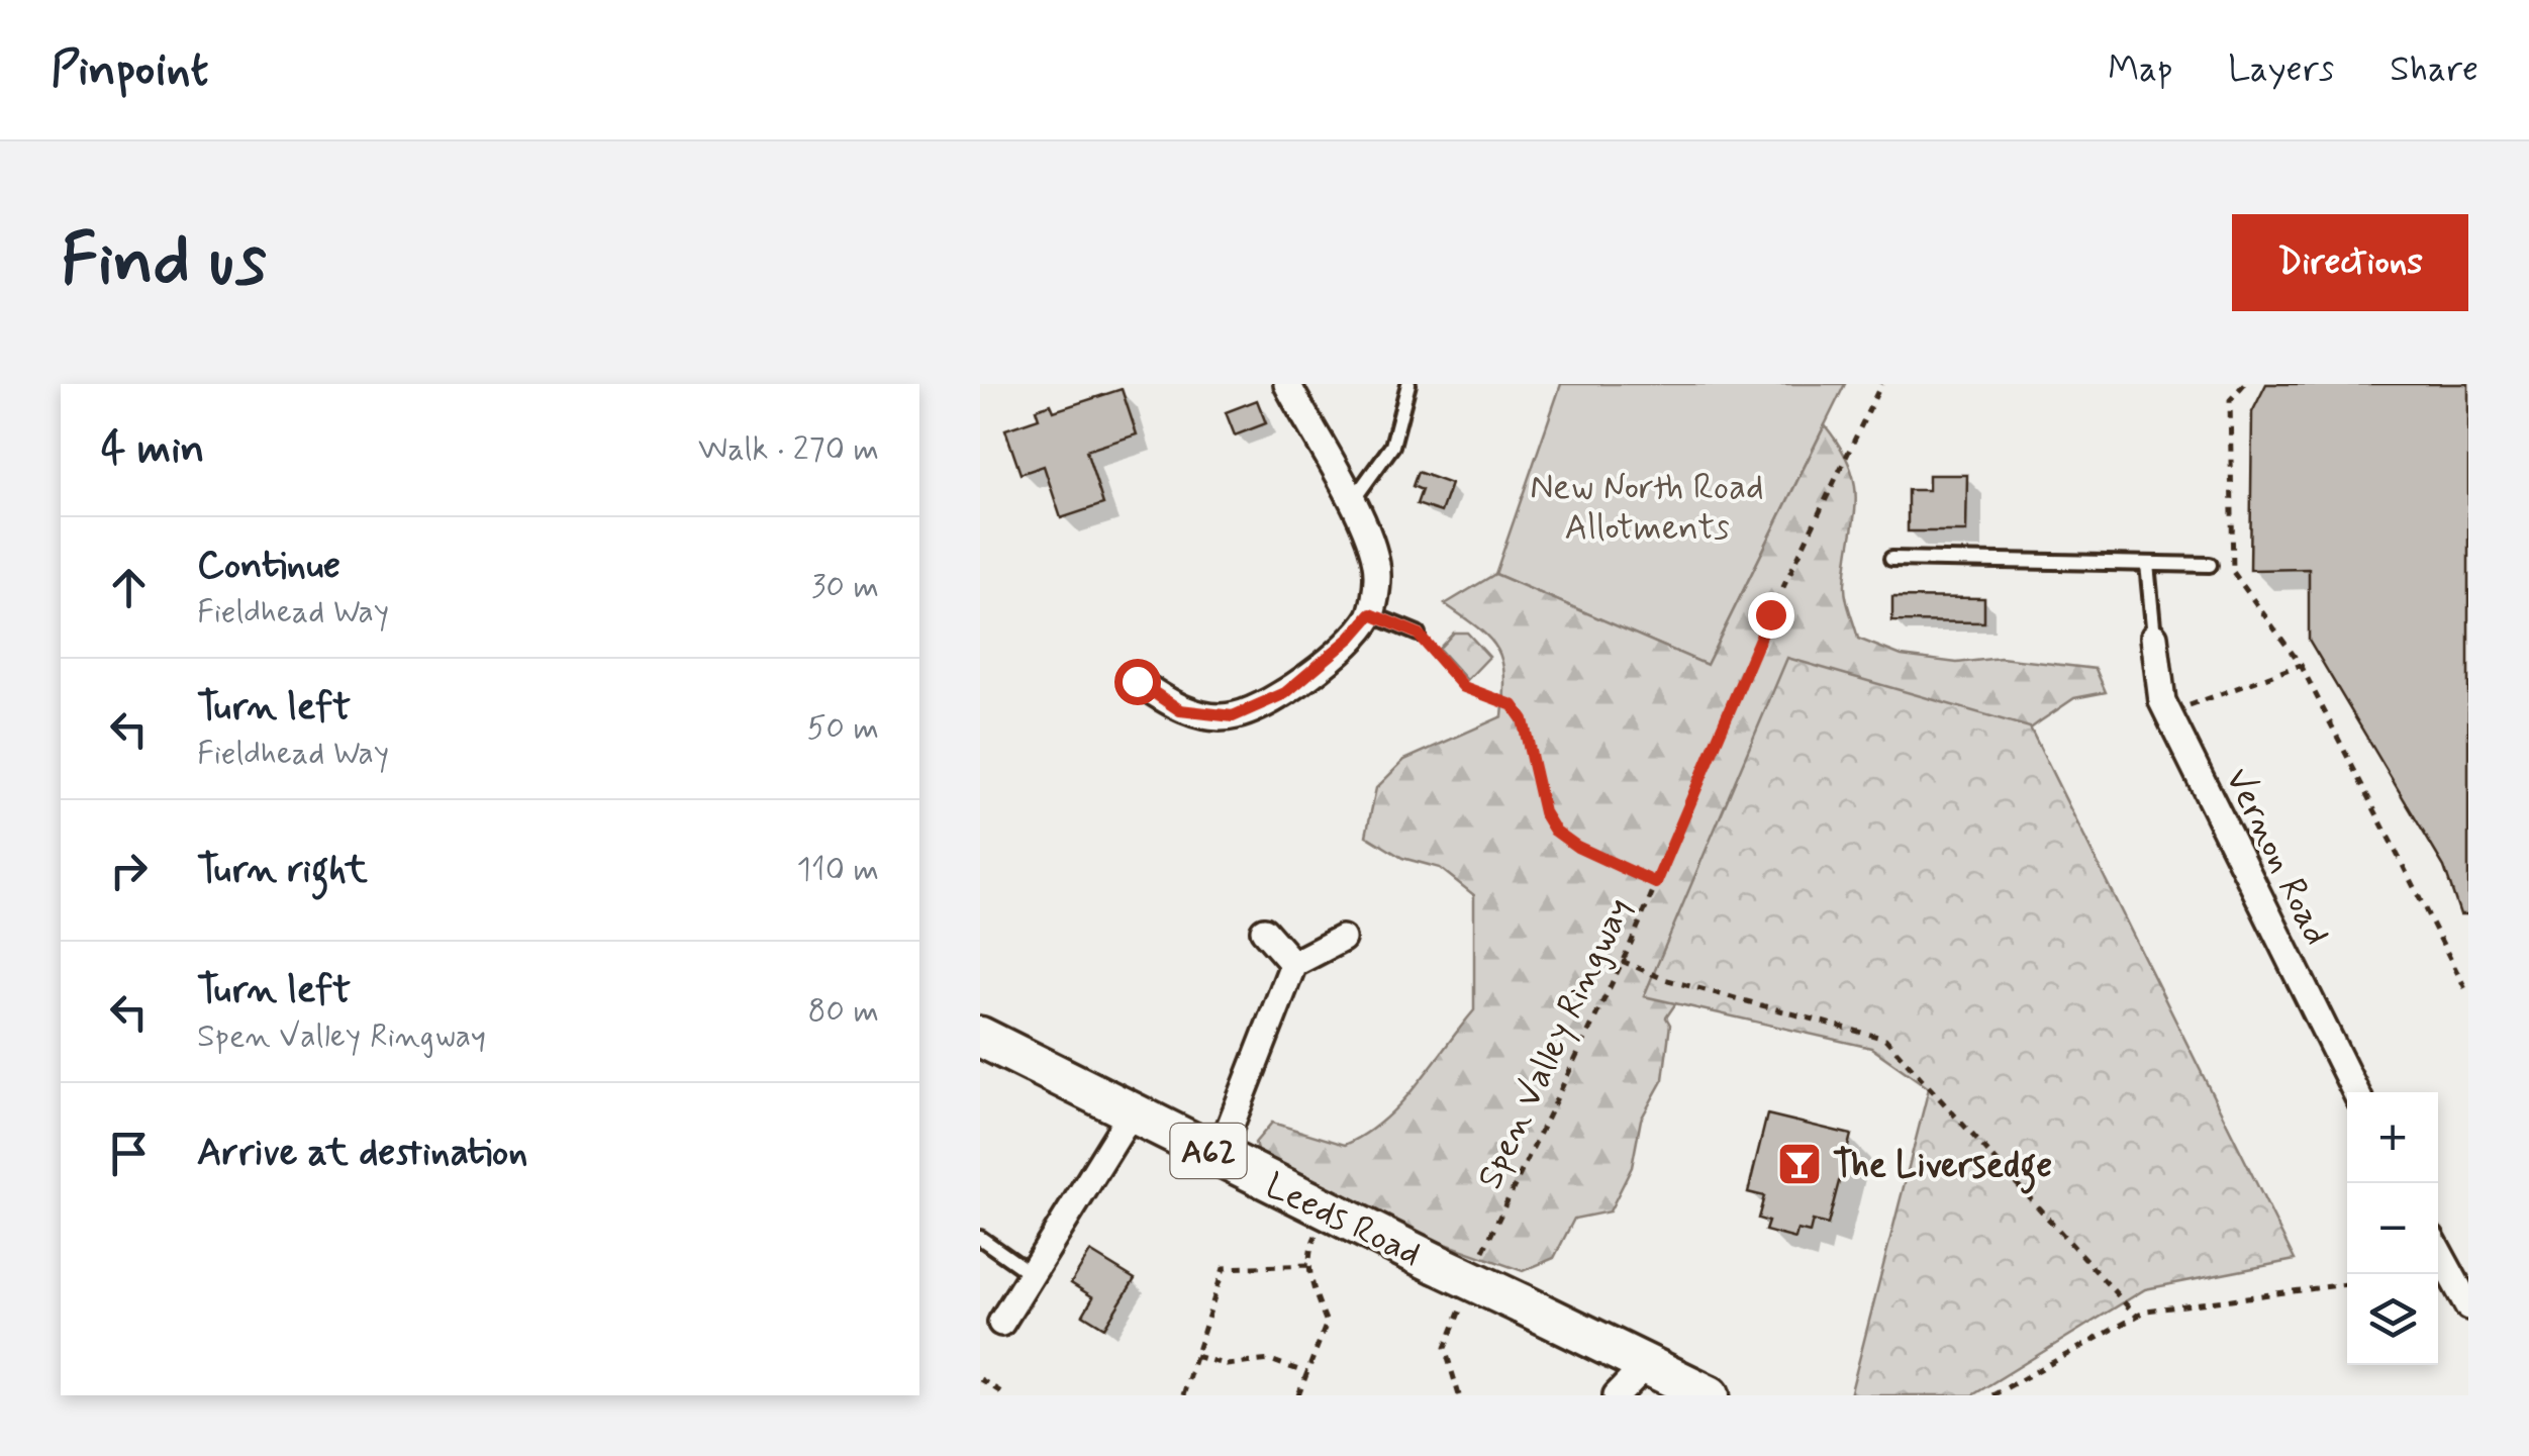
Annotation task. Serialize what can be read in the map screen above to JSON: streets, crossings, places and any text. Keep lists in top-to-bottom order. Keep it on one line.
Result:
{"streets":{"main road":["A62","Leeds Road"],"street":["Vernon Road"],"path":["Spen Valley Ringway"]},"parks":["New North Road Allotments"],"places":{"bar":["The Liversedge"]},"page":{"header":"Pinpoint","nav":["Map","Layers","Share"],"buttons":"Directions","title":"Find us","heading":["4 min","Walk · 270 m"],"list":[["Continue","Fieldhead Way","30 m"],["Turn left","Fieldhead Way","50 m"],["Turn right","110 m"],["Turn left","Spen Valley Ringway","80 m"],"Arrive at destination"],"map_buttons":["+","−"]}}
